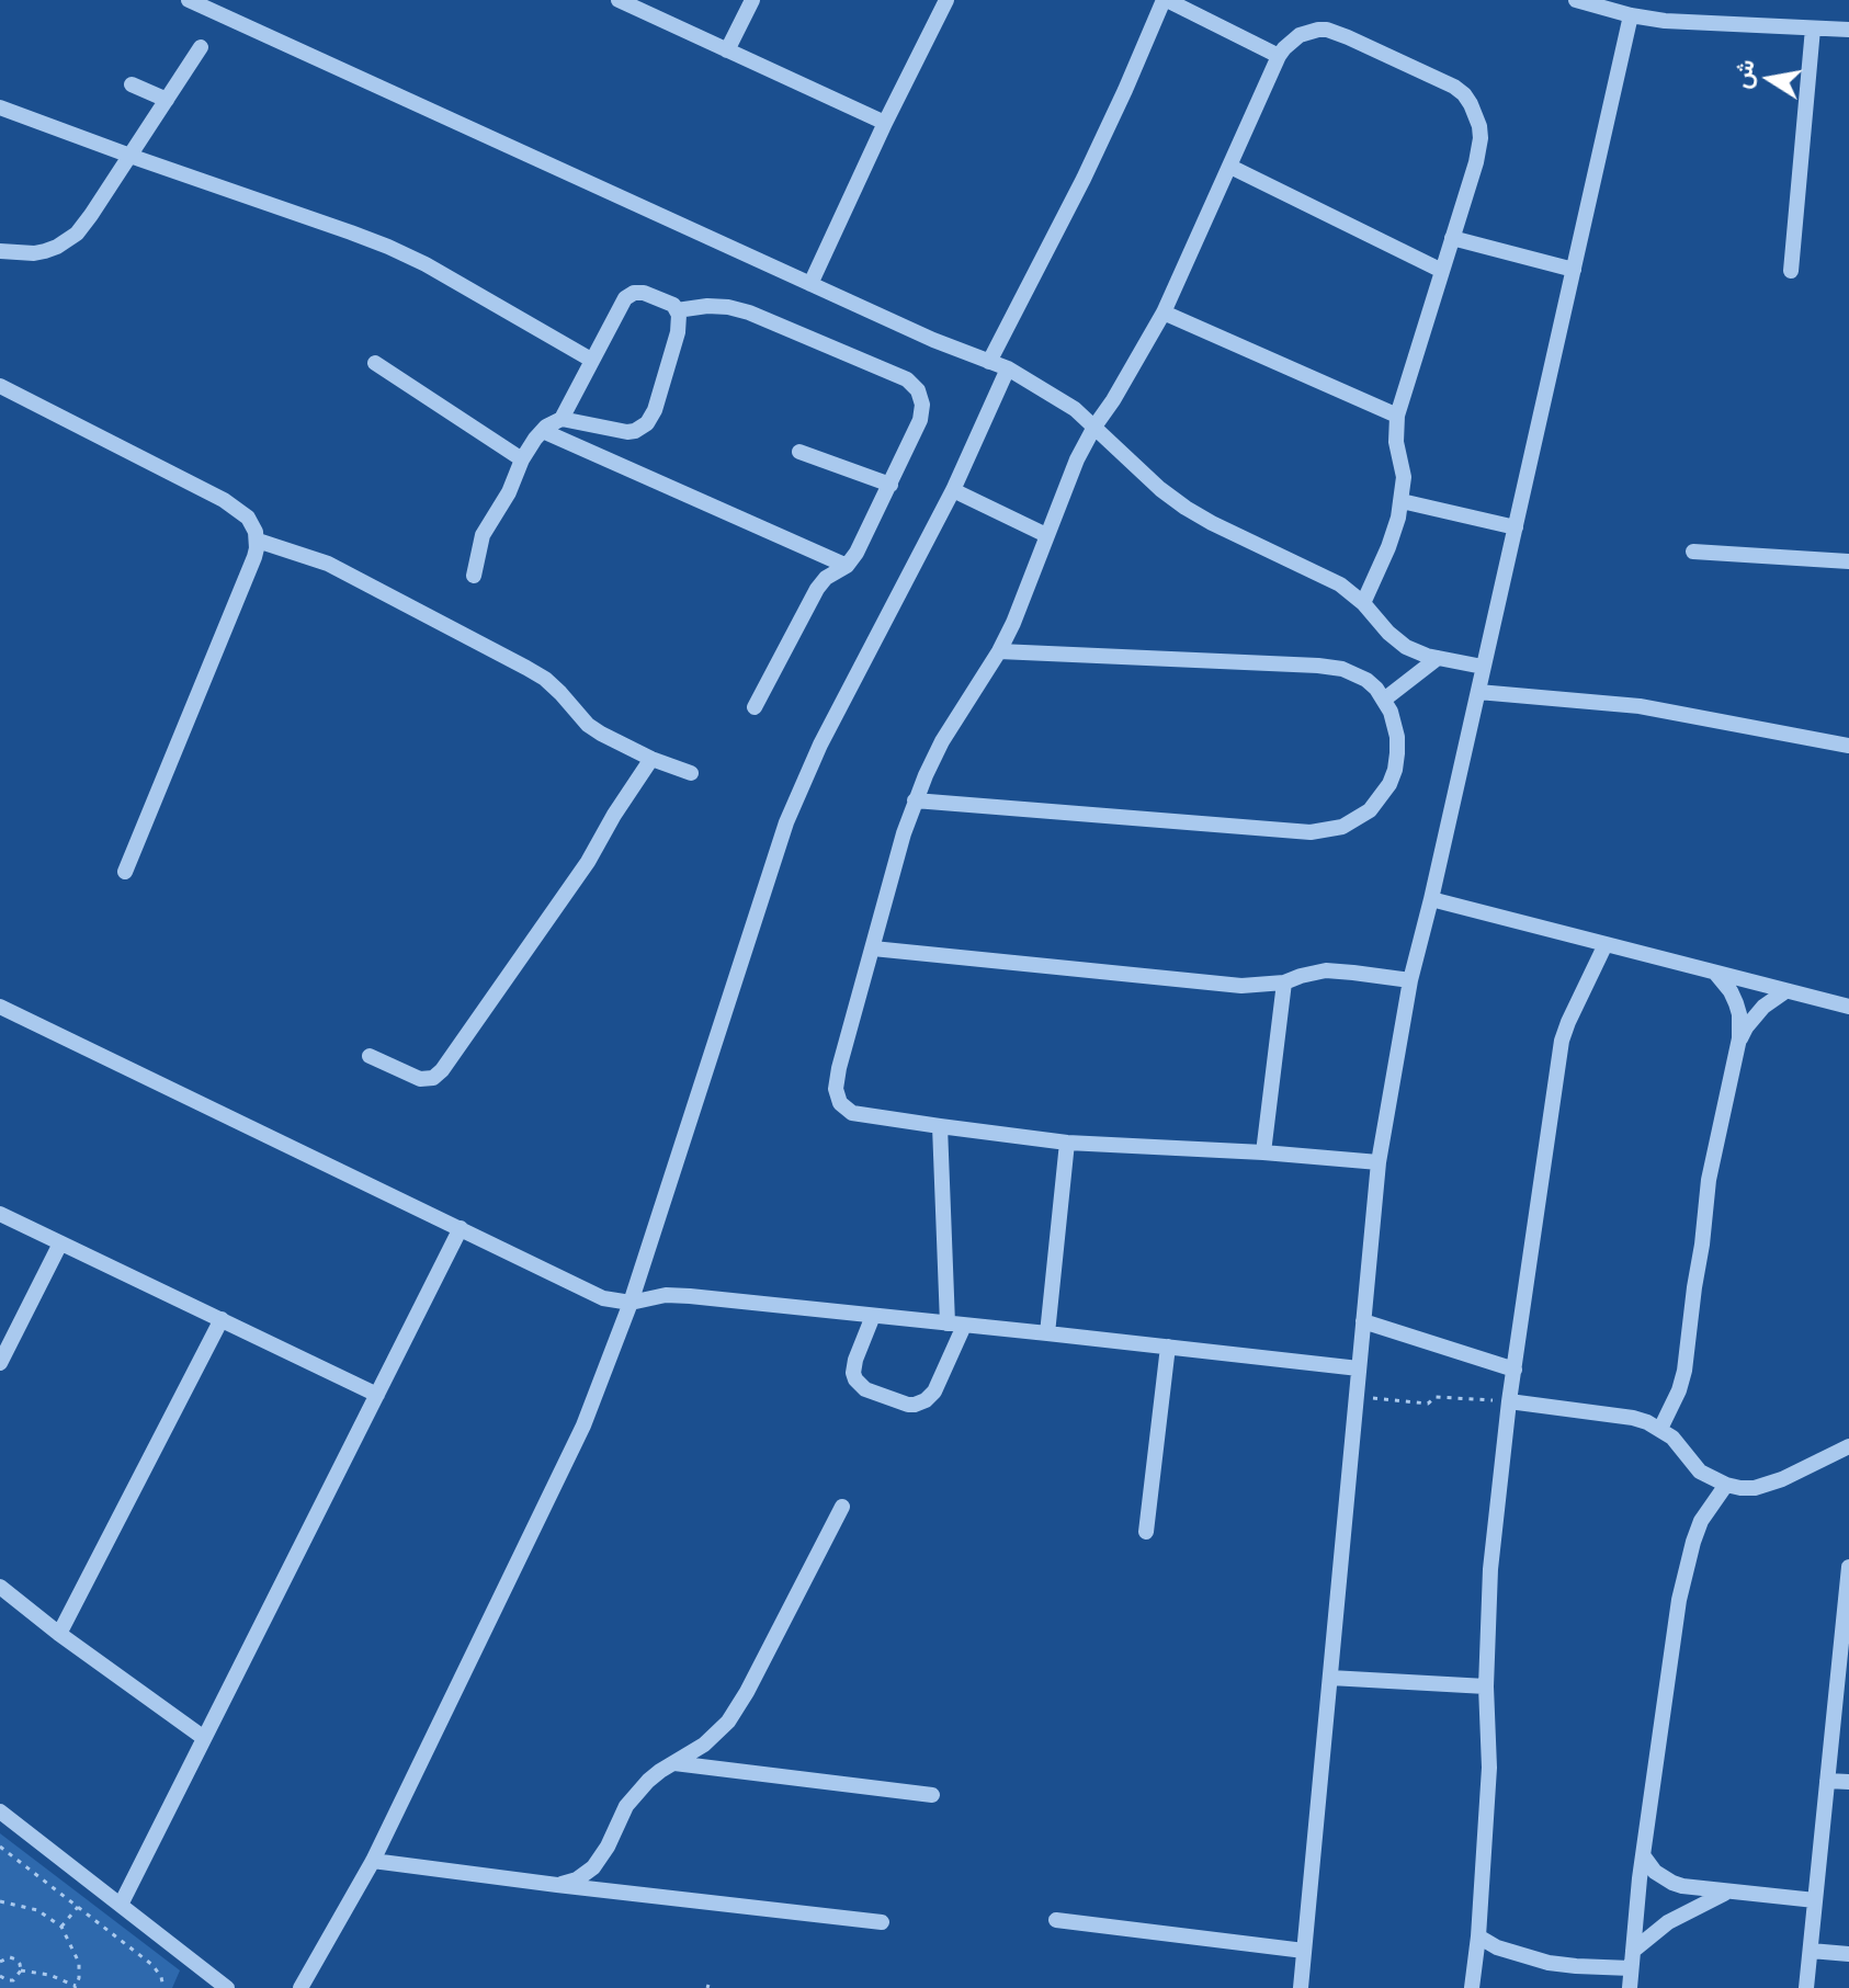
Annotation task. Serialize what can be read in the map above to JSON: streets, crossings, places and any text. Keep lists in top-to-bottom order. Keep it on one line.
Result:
{"north":"left"}
